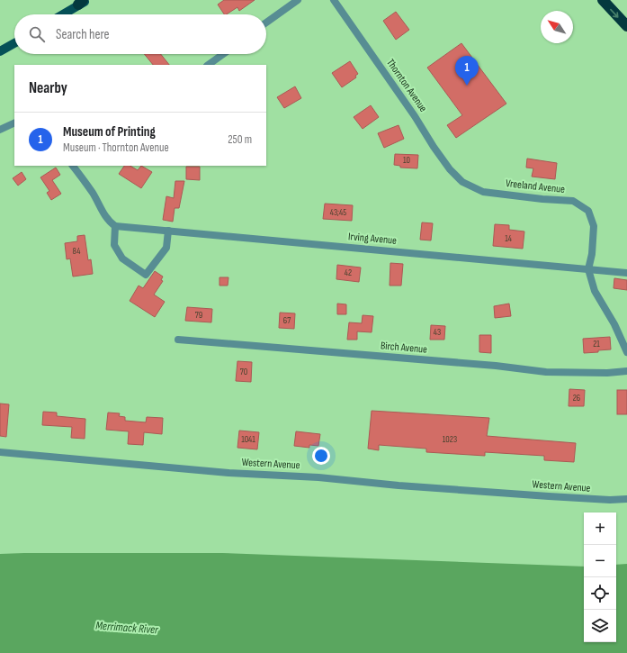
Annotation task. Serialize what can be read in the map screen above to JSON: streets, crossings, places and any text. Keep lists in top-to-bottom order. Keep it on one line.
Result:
{"streets":{"street":["Thornton Avenue","Vreeland Avenue","Irving Avenue","Birch Avenue","Western Avenue"]},"crossings":[["Thornton Avenue","Vreeland Avenue"],["Vreeland Avenue","Irving Avenue"]],"water":["Merrimack River"],"house_numbers":["10","43;45","14","84","42","79","67","43","21","70","26","1041","1023"],"north":"top left","page":{"search":"Search here","pins":"1","heading":"Nearby","list":[{"mark":"1","name":"Museum of Printing","note":"Museum · Thornton Avenue","value":"250 m"}],"map_buttons":["+","−"]}}
